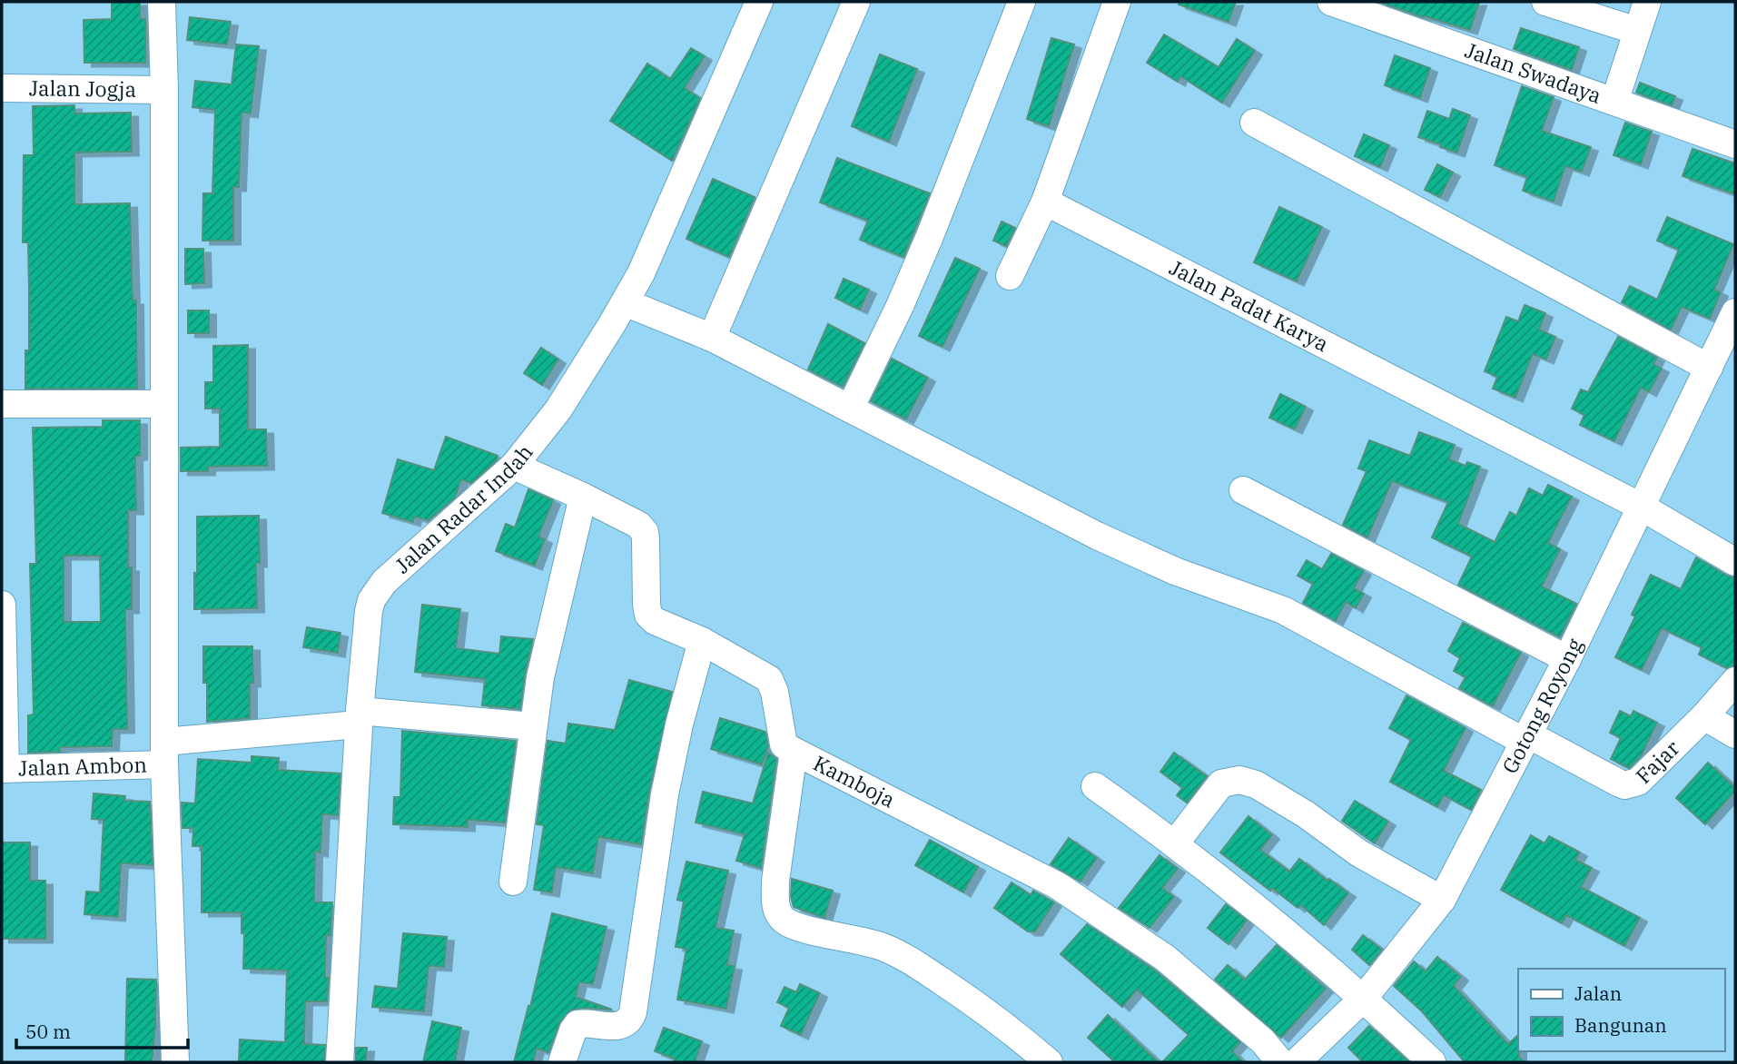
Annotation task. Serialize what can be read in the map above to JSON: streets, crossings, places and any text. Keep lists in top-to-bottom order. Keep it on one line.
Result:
{"streets":{"street":["Jalan Swadaya","Jalan Jogja","Jalan Padat Karya","Jalan Radar Indah","Gotong Royong","Fajar","Jalan Ambon","Kamboja"]},"crossings":[["Jalan Padat Karya","Gotong Royong"],["Jalan Radar Indah","Jalan Ambon"],["Jalan Radar Indah","Kamboja"],["Gotong Royong","Fajar"],["Gotong Royong","Kamboja"]],"legend":["Jalan","Bangunan"],"scale_bar":"50 m"}
